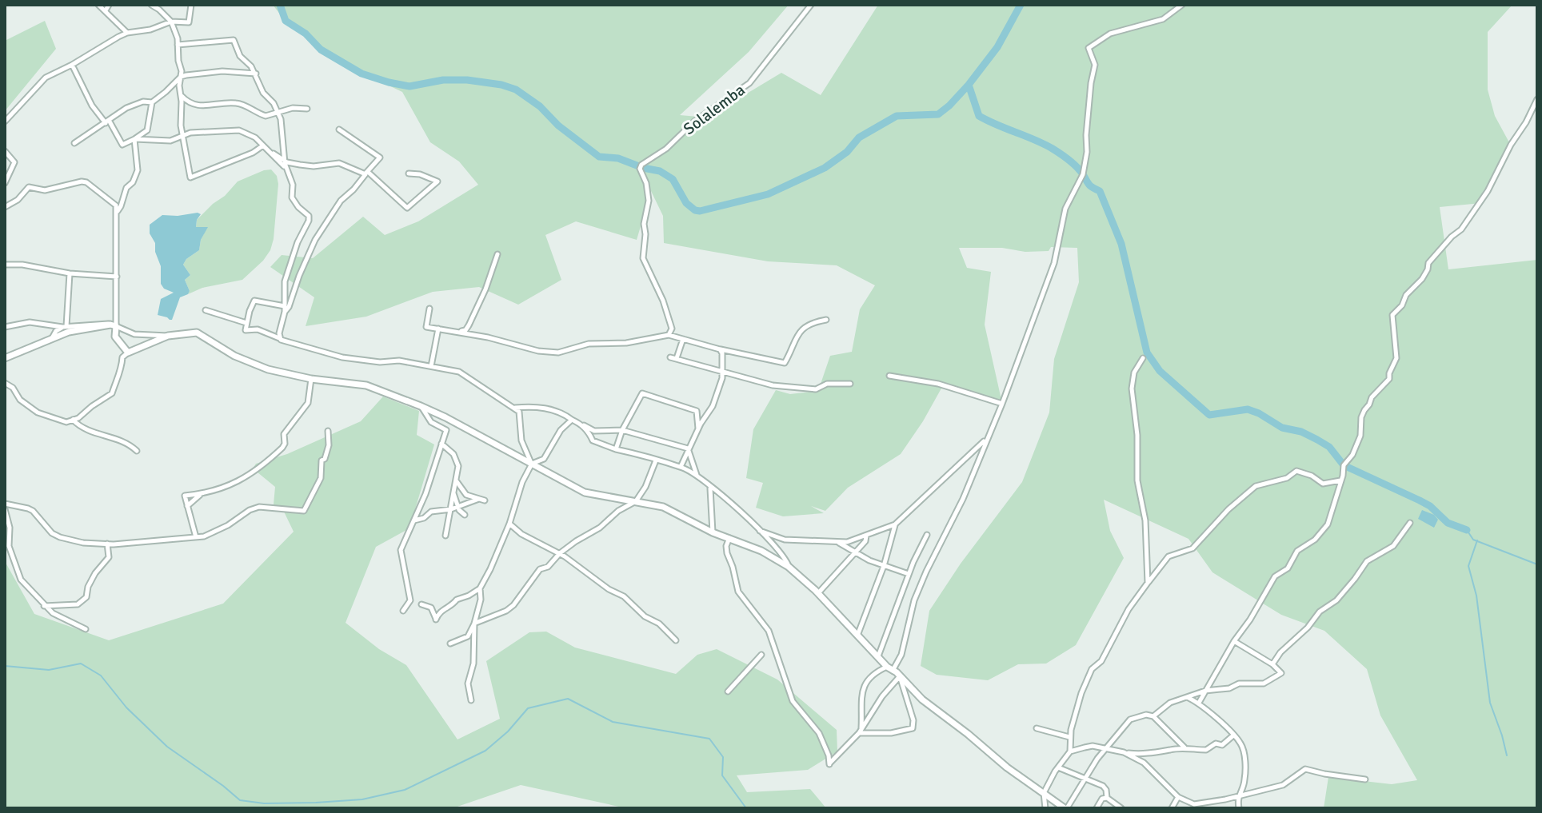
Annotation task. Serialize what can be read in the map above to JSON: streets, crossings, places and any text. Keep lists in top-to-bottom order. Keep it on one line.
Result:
{"streets":{"street":["Solalemba"]}}
